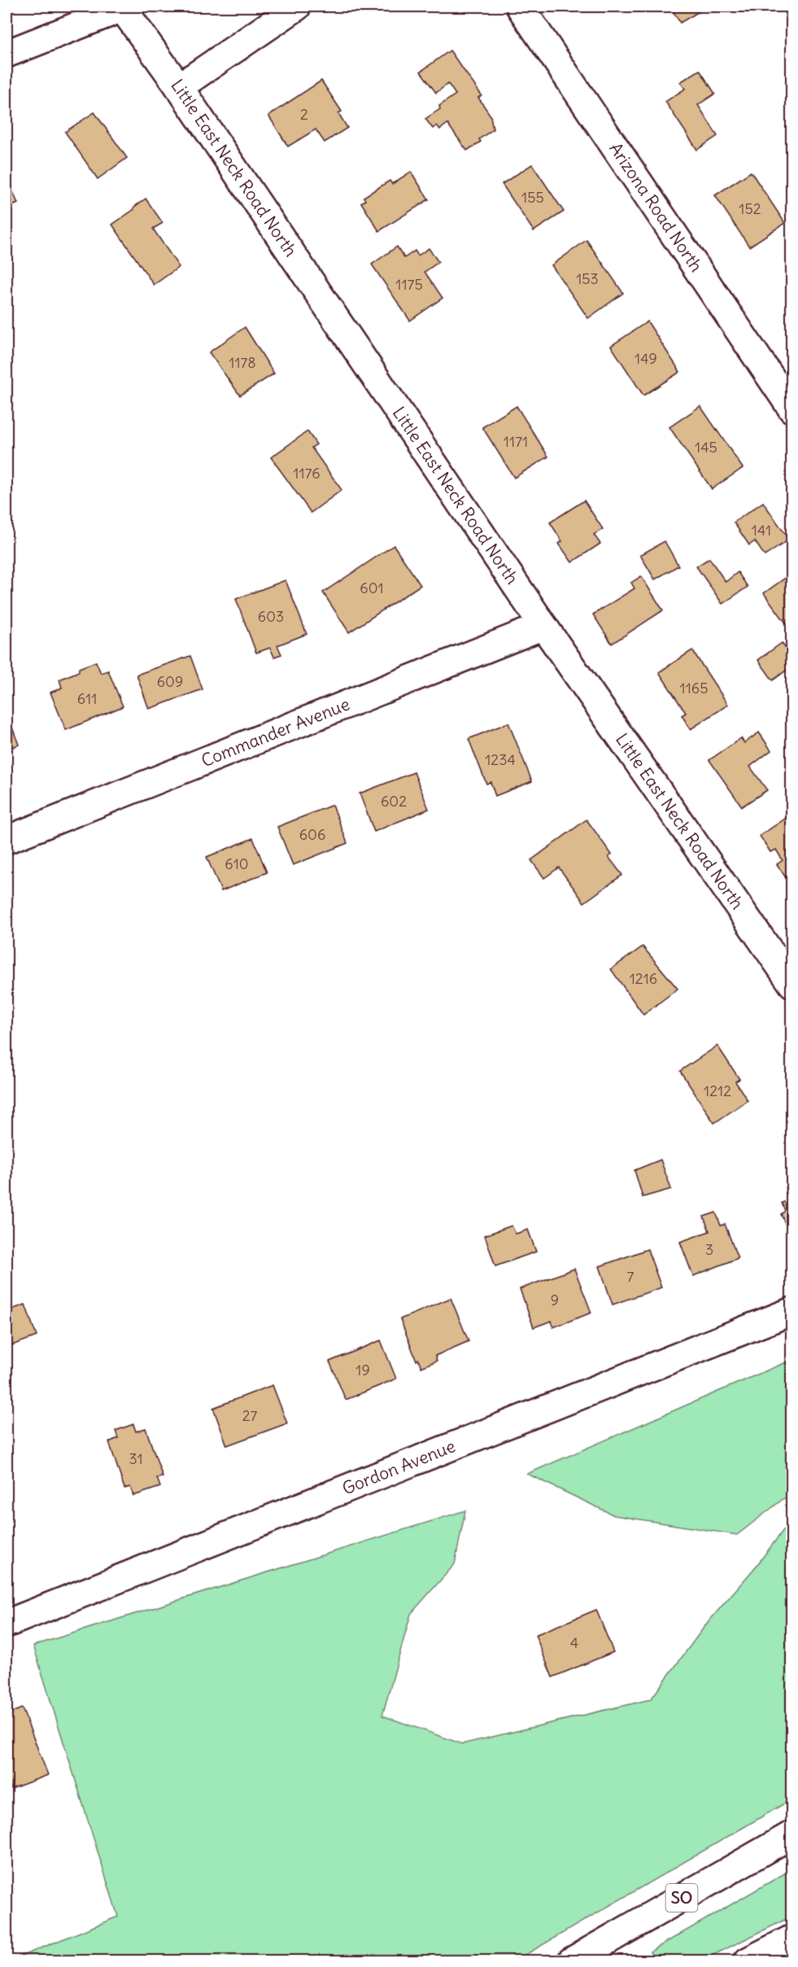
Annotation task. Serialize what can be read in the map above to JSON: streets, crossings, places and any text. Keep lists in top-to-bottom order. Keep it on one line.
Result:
{"streets":{"main road":["Little East Neck Road North","Arizona Road North","Commander Avenue","Gordon Avenue","SO"]},"crossings":[["Little East Neck Road North","Commander Avenue"]],"house_numbers":["2","155","152","153","1175","149","1178","1171","145","1176","141","601","603","609","1165","611","1234","602","606","610","1216","1212","3","7","9","19","27","31","4"]}
